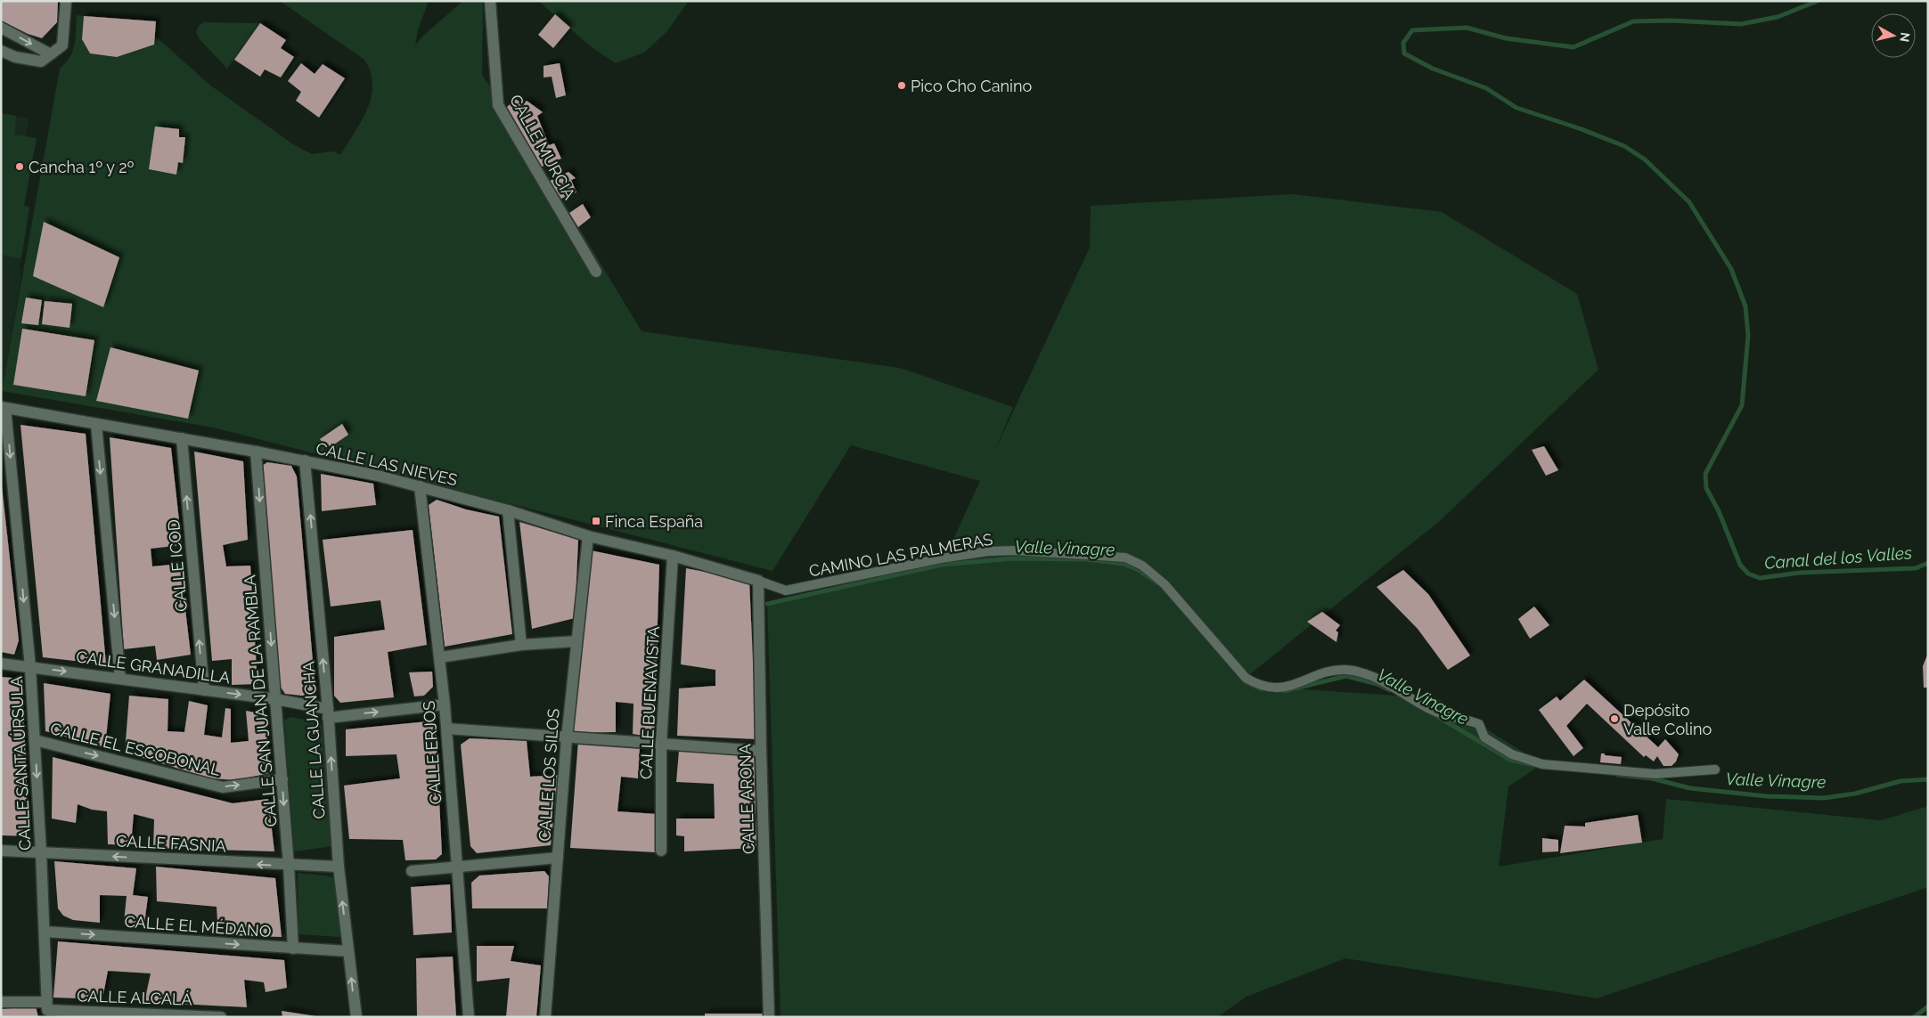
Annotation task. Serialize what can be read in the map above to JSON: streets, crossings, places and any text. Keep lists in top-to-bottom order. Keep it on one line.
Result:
{"streets":{"street":["CALLE MURCIA","CALLE LAS NIEVES","CALLE ICOD","CALLE GRANADILLA","CALLE SAN JUAN DE LA RAMBLA","CALLE BUENAVISTA","CALLE LA GUANCHA","CALLE EL ESCOBONAL","CALLE ERJOS","CALLE SANTA ÚRSULA","CALLE LOS SILOS","CALLE ARONA","CALLE FASNIA","CALLE EL MÉDANO","CALLE ALCALÁ"],"lane":["CAMINO LAS PALMERAS"]},"crossings":[["CALLE LAS NIEVES","CAMINO LAS PALMERAS"],["CALLE LAS NIEVES","CALLE ICOD"],["CALLE LAS NIEVES","CALLE SAN JUAN DE LA RAMBLA"],["CALLE LAS NIEVES","CALLE BUENAVISTA"],["CALLE LAS NIEVES","CALLE LA GUANCHA"],["CALLE LAS NIEVES","CALLE ERJOS"],["CALLE LAS NIEVES","CALLE SANTA ÚRSULA"],["CALLE LAS NIEVES","CALLE LOS SILOS"],["CALLE LAS NIEVES","CALLE ARONA"],["CAMINO LAS PALMERAS","CALLE ARONA"],["CALLE ICOD","CALLE GRANADILLA"],["CALLE GRANADILLA","CALLE SAN JUAN DE LA RAMBLA"],["CALLE GRANADILLA","CALLE LA GUANCHA"],["CALLE GRANADILLA","CALLE ERJOS"],["CALLE GRANADILLA","CALLE SANTA ÚRSULA"],["CALLE SAN JUAN DE LA RAMBLA","CALLE EL ESCOBONAL"],["CALLE SAN JUAN DE LA RAMBLA","CALLE FASNIA"],["CALLE SAN JUAN DE LA RAMBLA","CALLE EL MÉDANO"],["CALLE LA GUANCHA","CALLE FASNIA"],["CALLE LA GUANCHA","CALLE EL MÉDANO"],["CALLE EL ESCOBONAL","CALLE SANTA ÚRSULA"],["CALLE SANTA ÚRSULA","CALLE FASNIA"],["CALLE SANTA ÚRSULA","CALLE EL MÉDANO"],["CALLE SANTA ÚRSULA","CALLE ALCALÁ"]],"one_way":["CALLE GRANADILLA","CALLE SAN JUAN DE LA RAMBLA","CALLE LA GUANCHA","CALLE EL ESCOBONAL","CALLE FASNIA","CALLE EL MÉDANO"],"water":["Valle Vinagre","Canal del los Valles"],"places":{"other":["Pico Cho Canino","Cancha 1º y 2º","Depósito Valle Colino"],"transit":["Finca España"]},"north":"right"}
